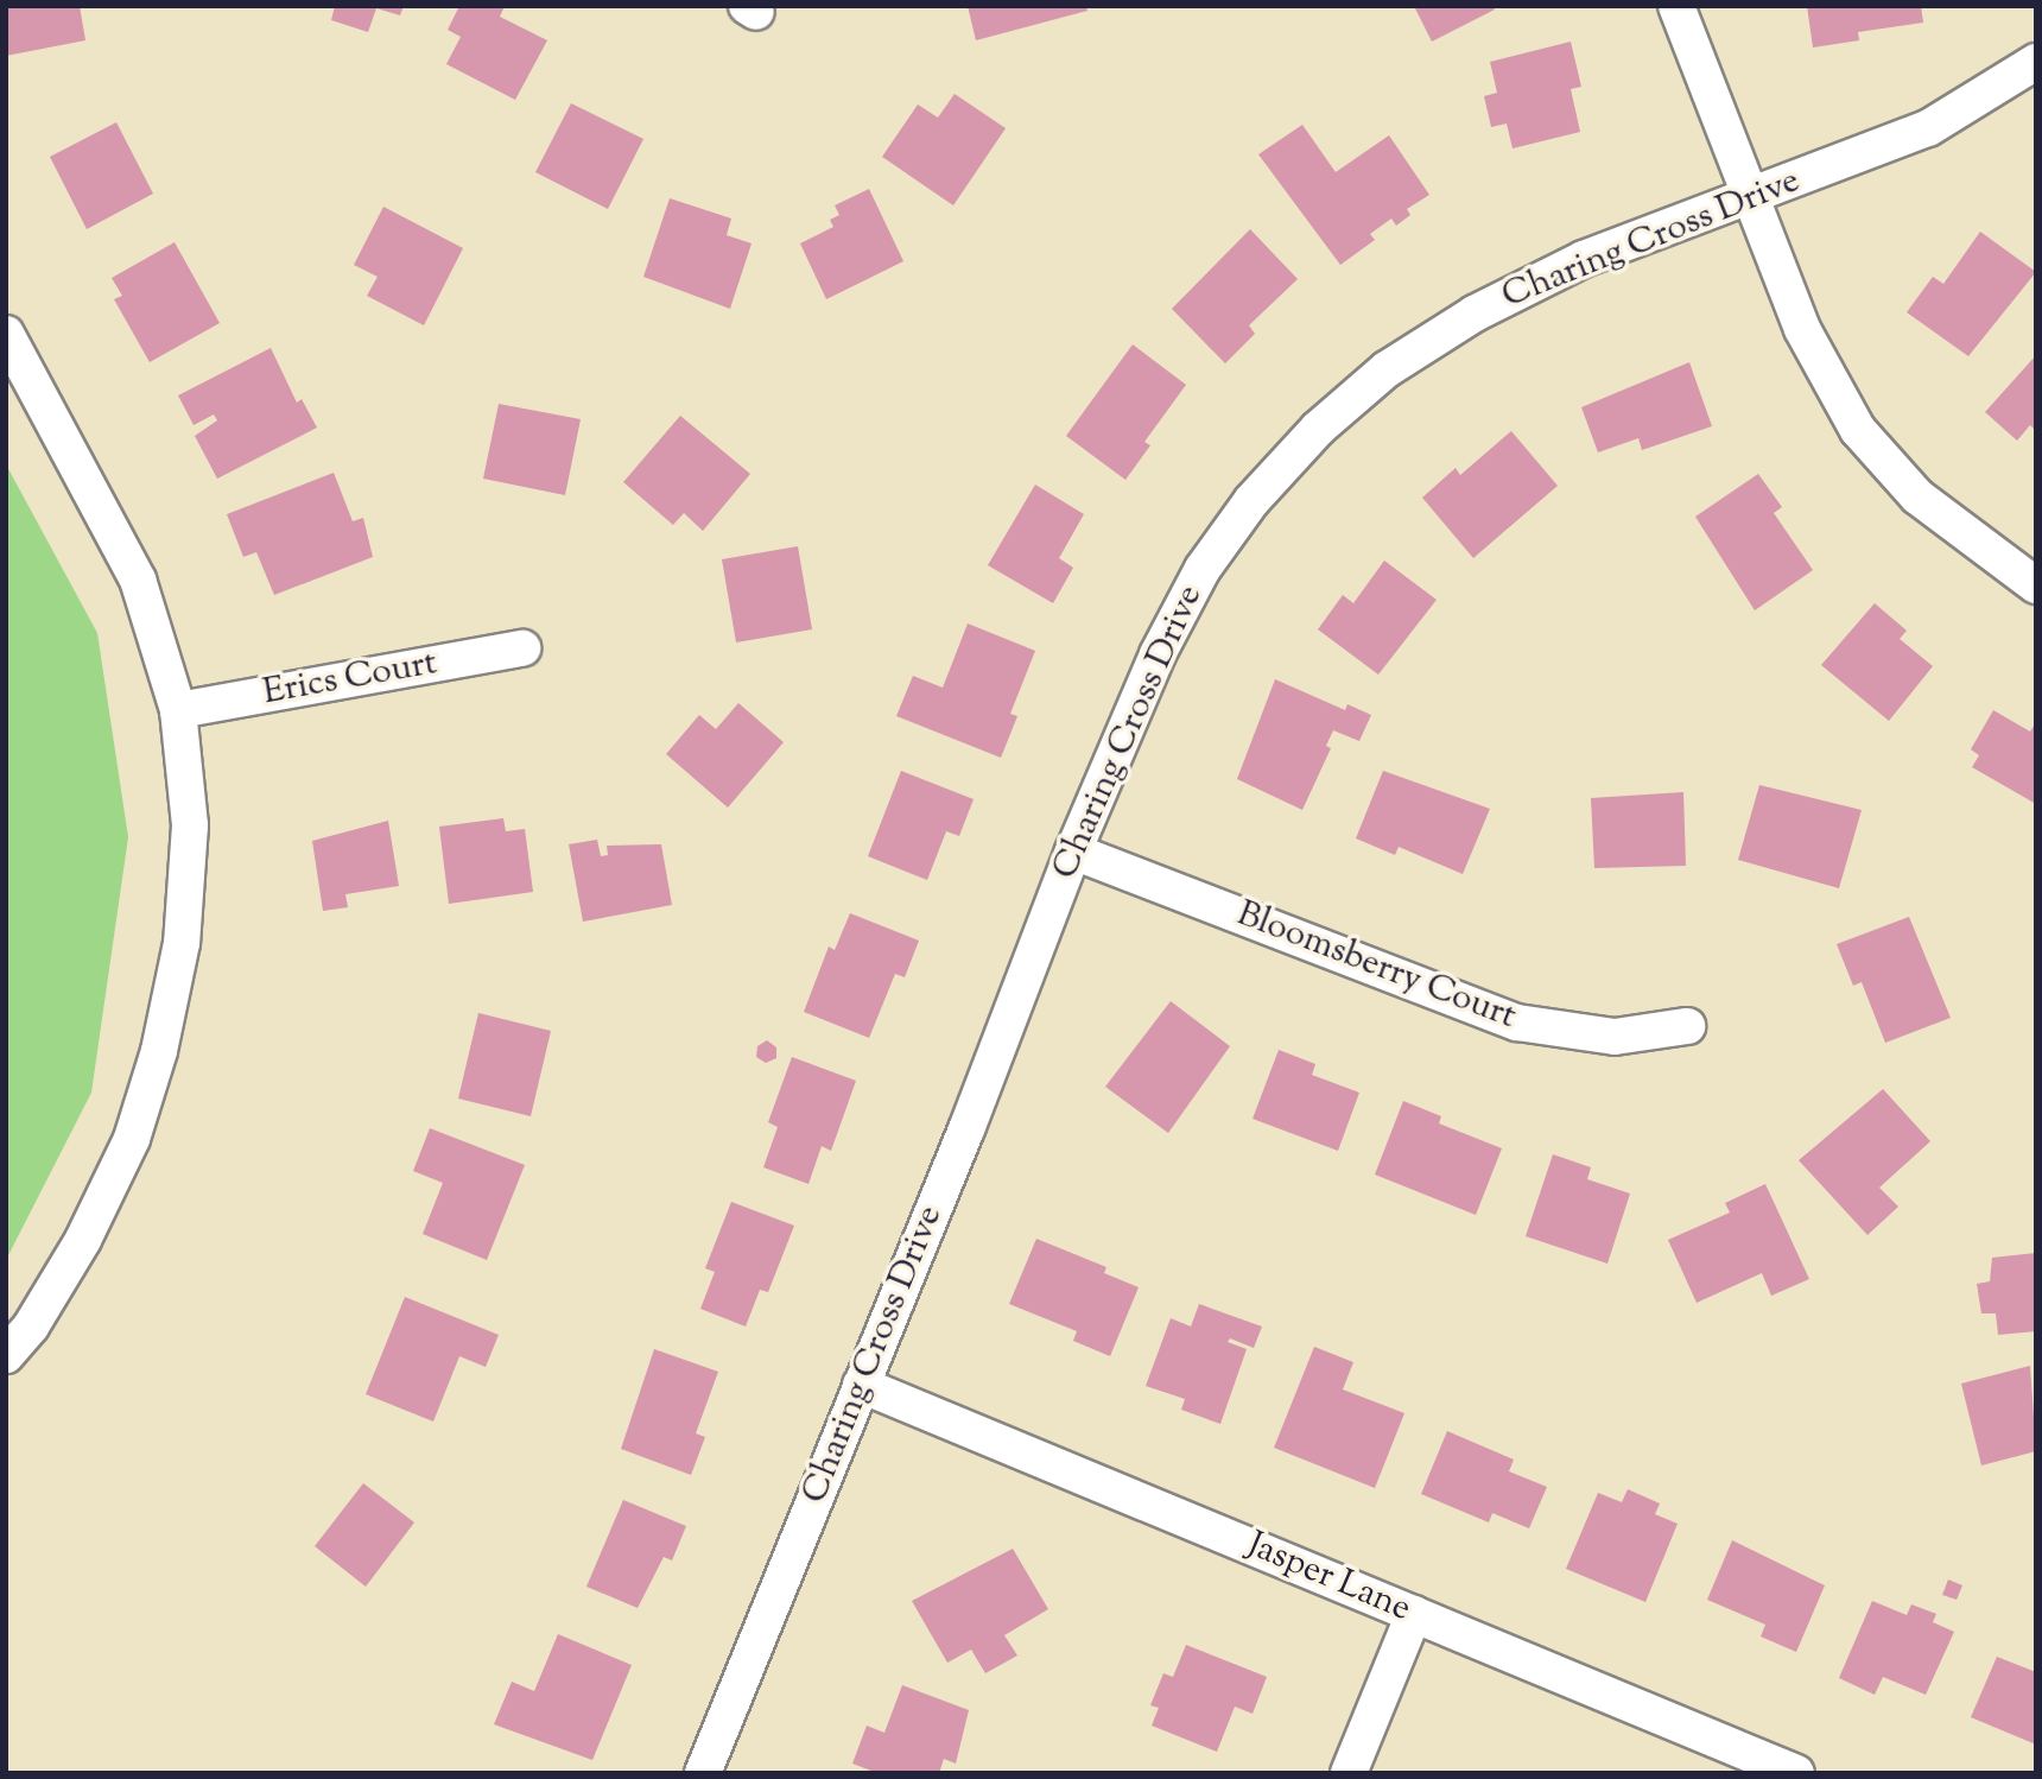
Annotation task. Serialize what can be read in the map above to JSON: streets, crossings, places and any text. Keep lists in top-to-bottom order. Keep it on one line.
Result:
{"streets":{"street":["Charing Cross Drive","Erics Court","Bloomsberry Court","Jasper Lane"]},"crossings":[["Charing Cross Drive","Bloomsberry Court"],["Charing Cross Drive","Jasper Lane"]]}
